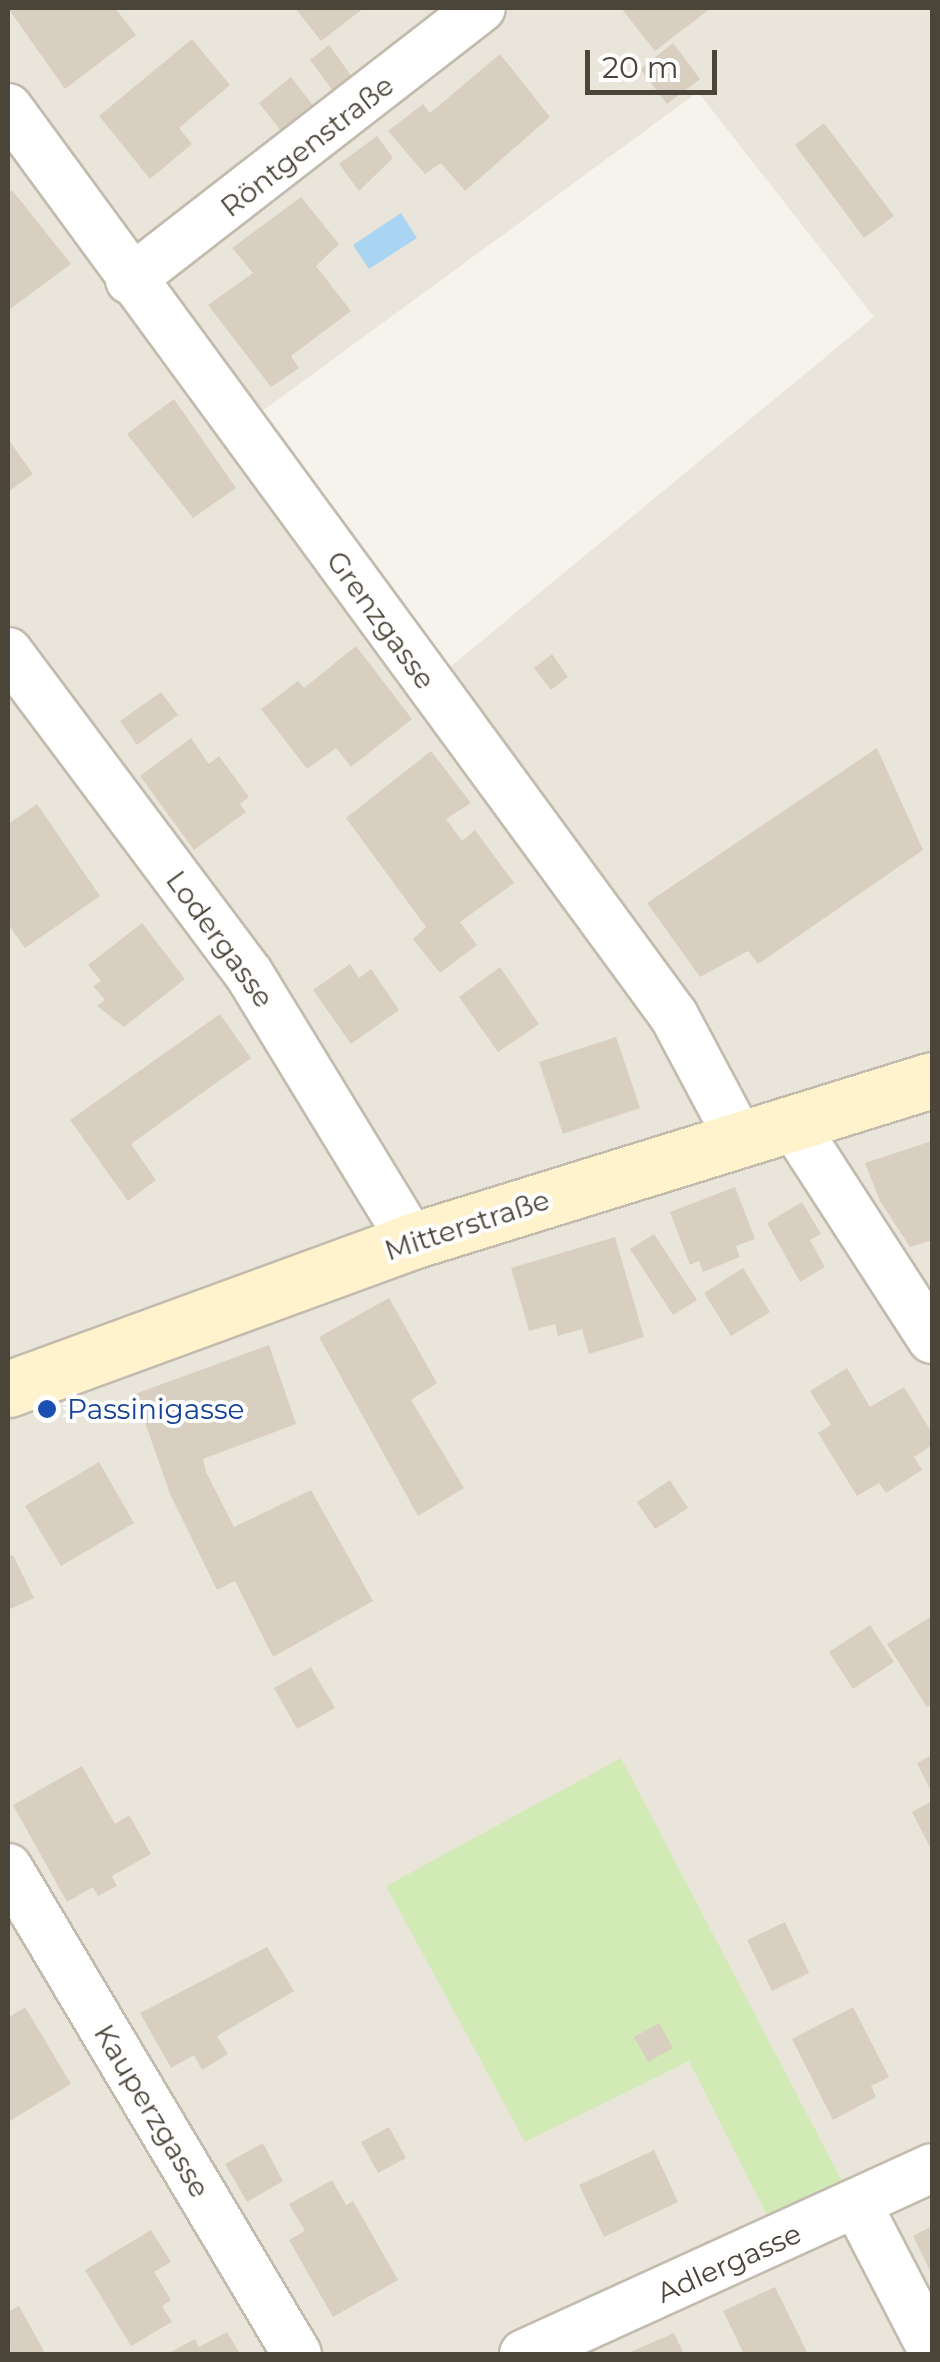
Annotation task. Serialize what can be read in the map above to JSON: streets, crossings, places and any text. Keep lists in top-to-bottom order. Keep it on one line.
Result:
{"streets":{"main road":["Mitterstraße"],"street":["Röntgenstraße","Grenzgasse","Lodergasse","Kauperzgasse","Adlergasse"]},"crossings":[["Röntgenstraße","Grenzgasse"],["Grenzgasse","Mitterstraße"],["Lodergasse","Mitterstraße"]],"places":["Passinigasse"],"scale_bar":"20 m"}
